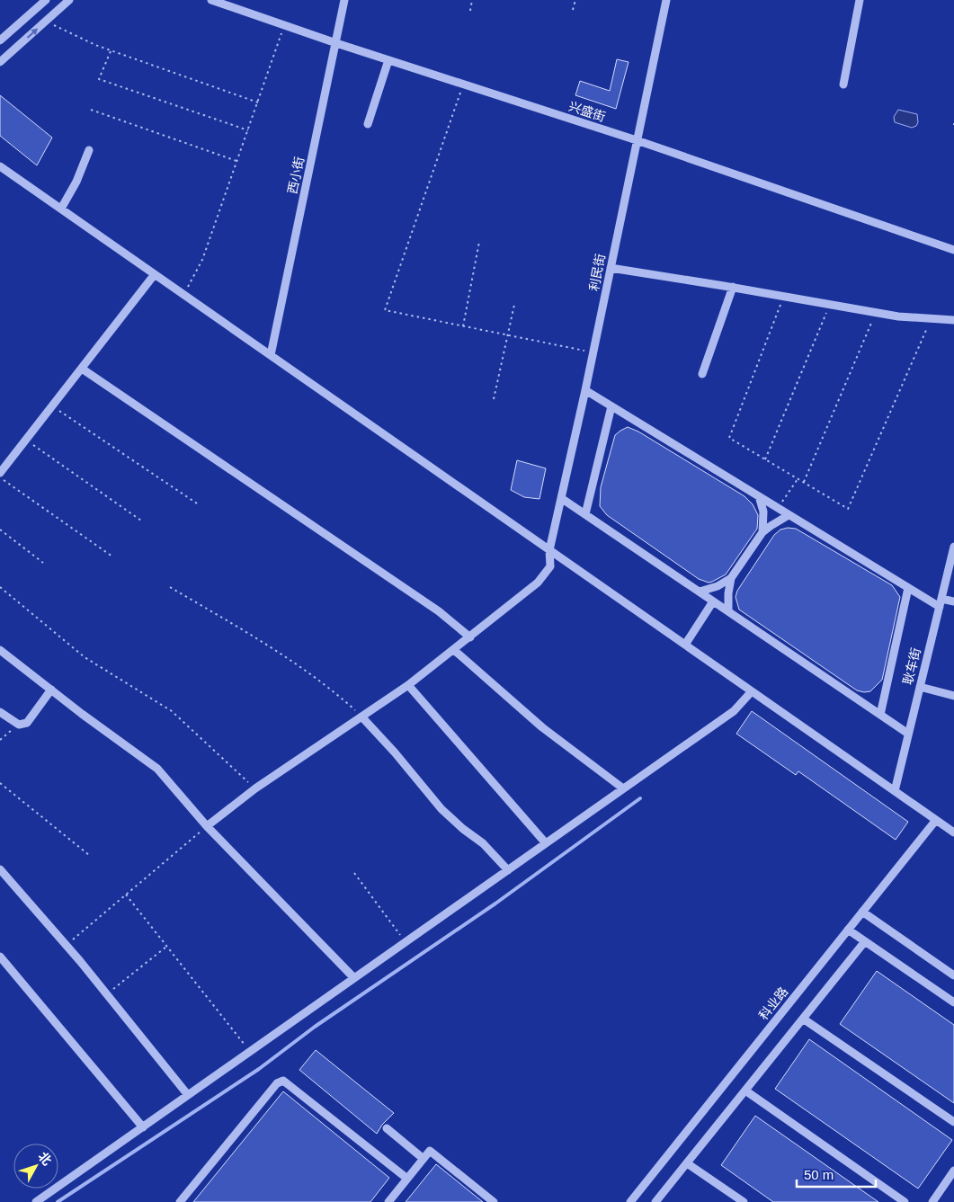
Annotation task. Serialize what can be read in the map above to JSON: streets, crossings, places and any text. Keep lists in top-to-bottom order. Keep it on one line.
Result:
{"streets":{"street":["兴盛街","西小街","利民街","耿车街","科业路"]},"crossings":[["兴盛街","西小街"],["兴盛街","利民街"]],"scale_bar":"50 m","north":"top right"}
